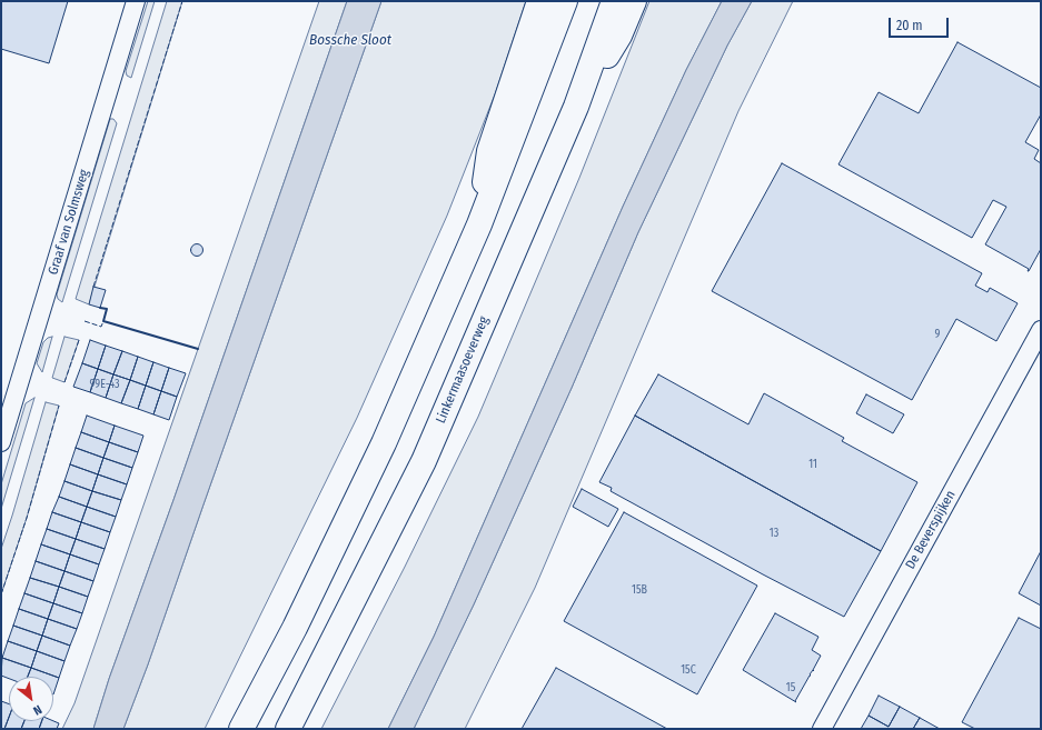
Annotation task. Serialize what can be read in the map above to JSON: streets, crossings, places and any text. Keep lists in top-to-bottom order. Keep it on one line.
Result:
{"streets":{"highway":["Linkermaasoeverweg"],"street":["Graaf van Solmsweg","De Beverspijken"]},"water":["Bossche Sloot"],"house_numbers":["9","99E-43","11","13","15B","15C","15"],"scale_bar":"20 m","north":"bottom right"}
